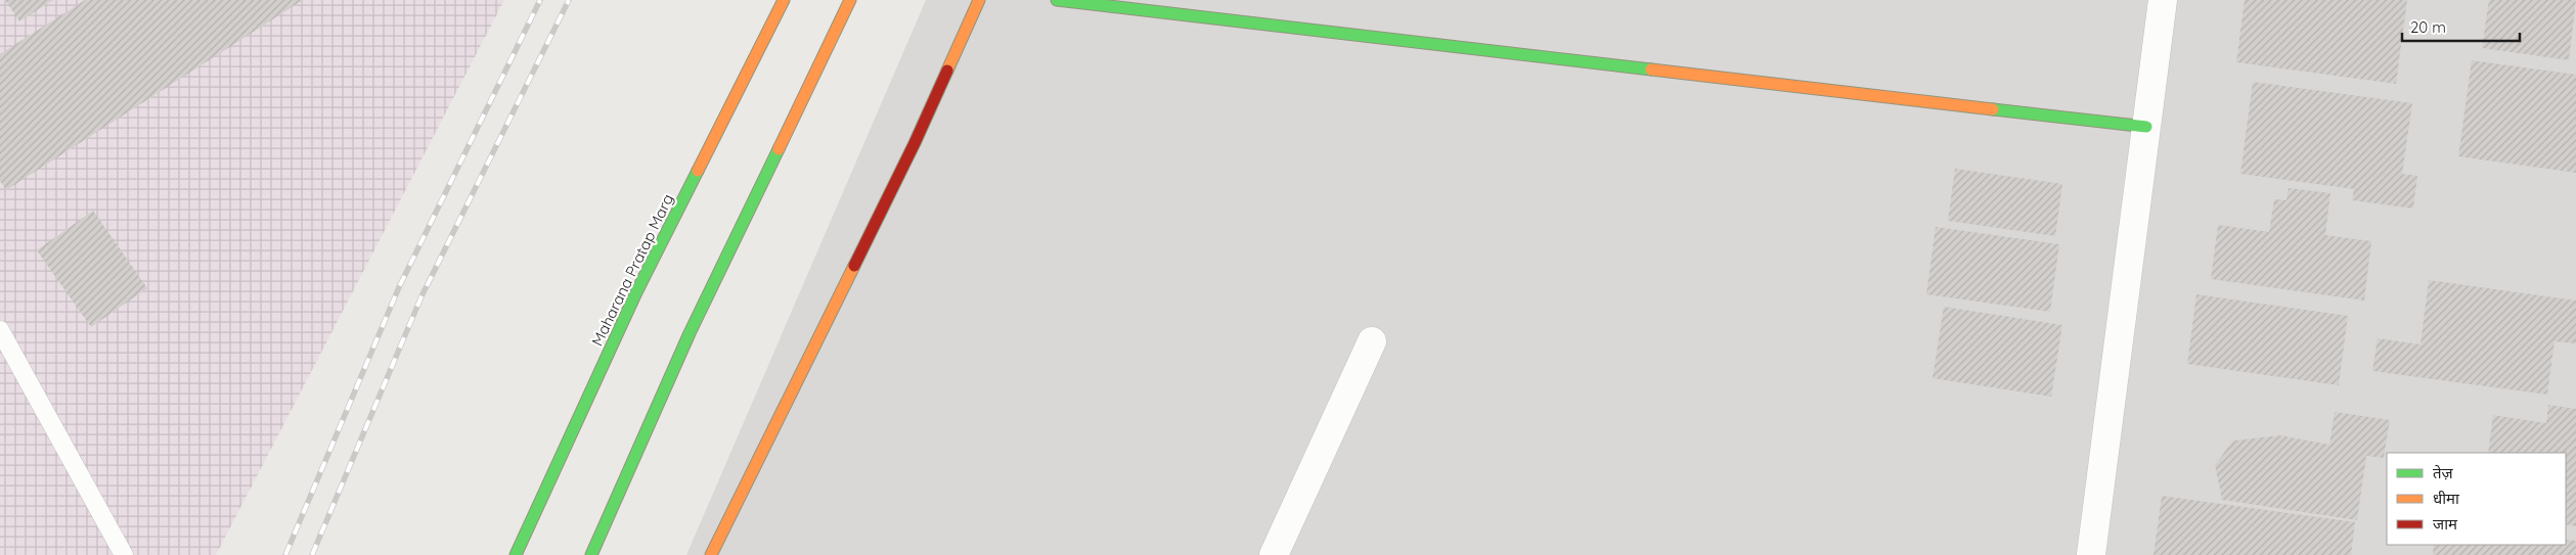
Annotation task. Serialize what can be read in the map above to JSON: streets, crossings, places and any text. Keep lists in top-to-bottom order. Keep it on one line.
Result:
{"streets":{"street":["Maharana Pratap Marg"]},"legend":["तेज़","धीमा","जाम"],"scale_bar":"20 m"}
